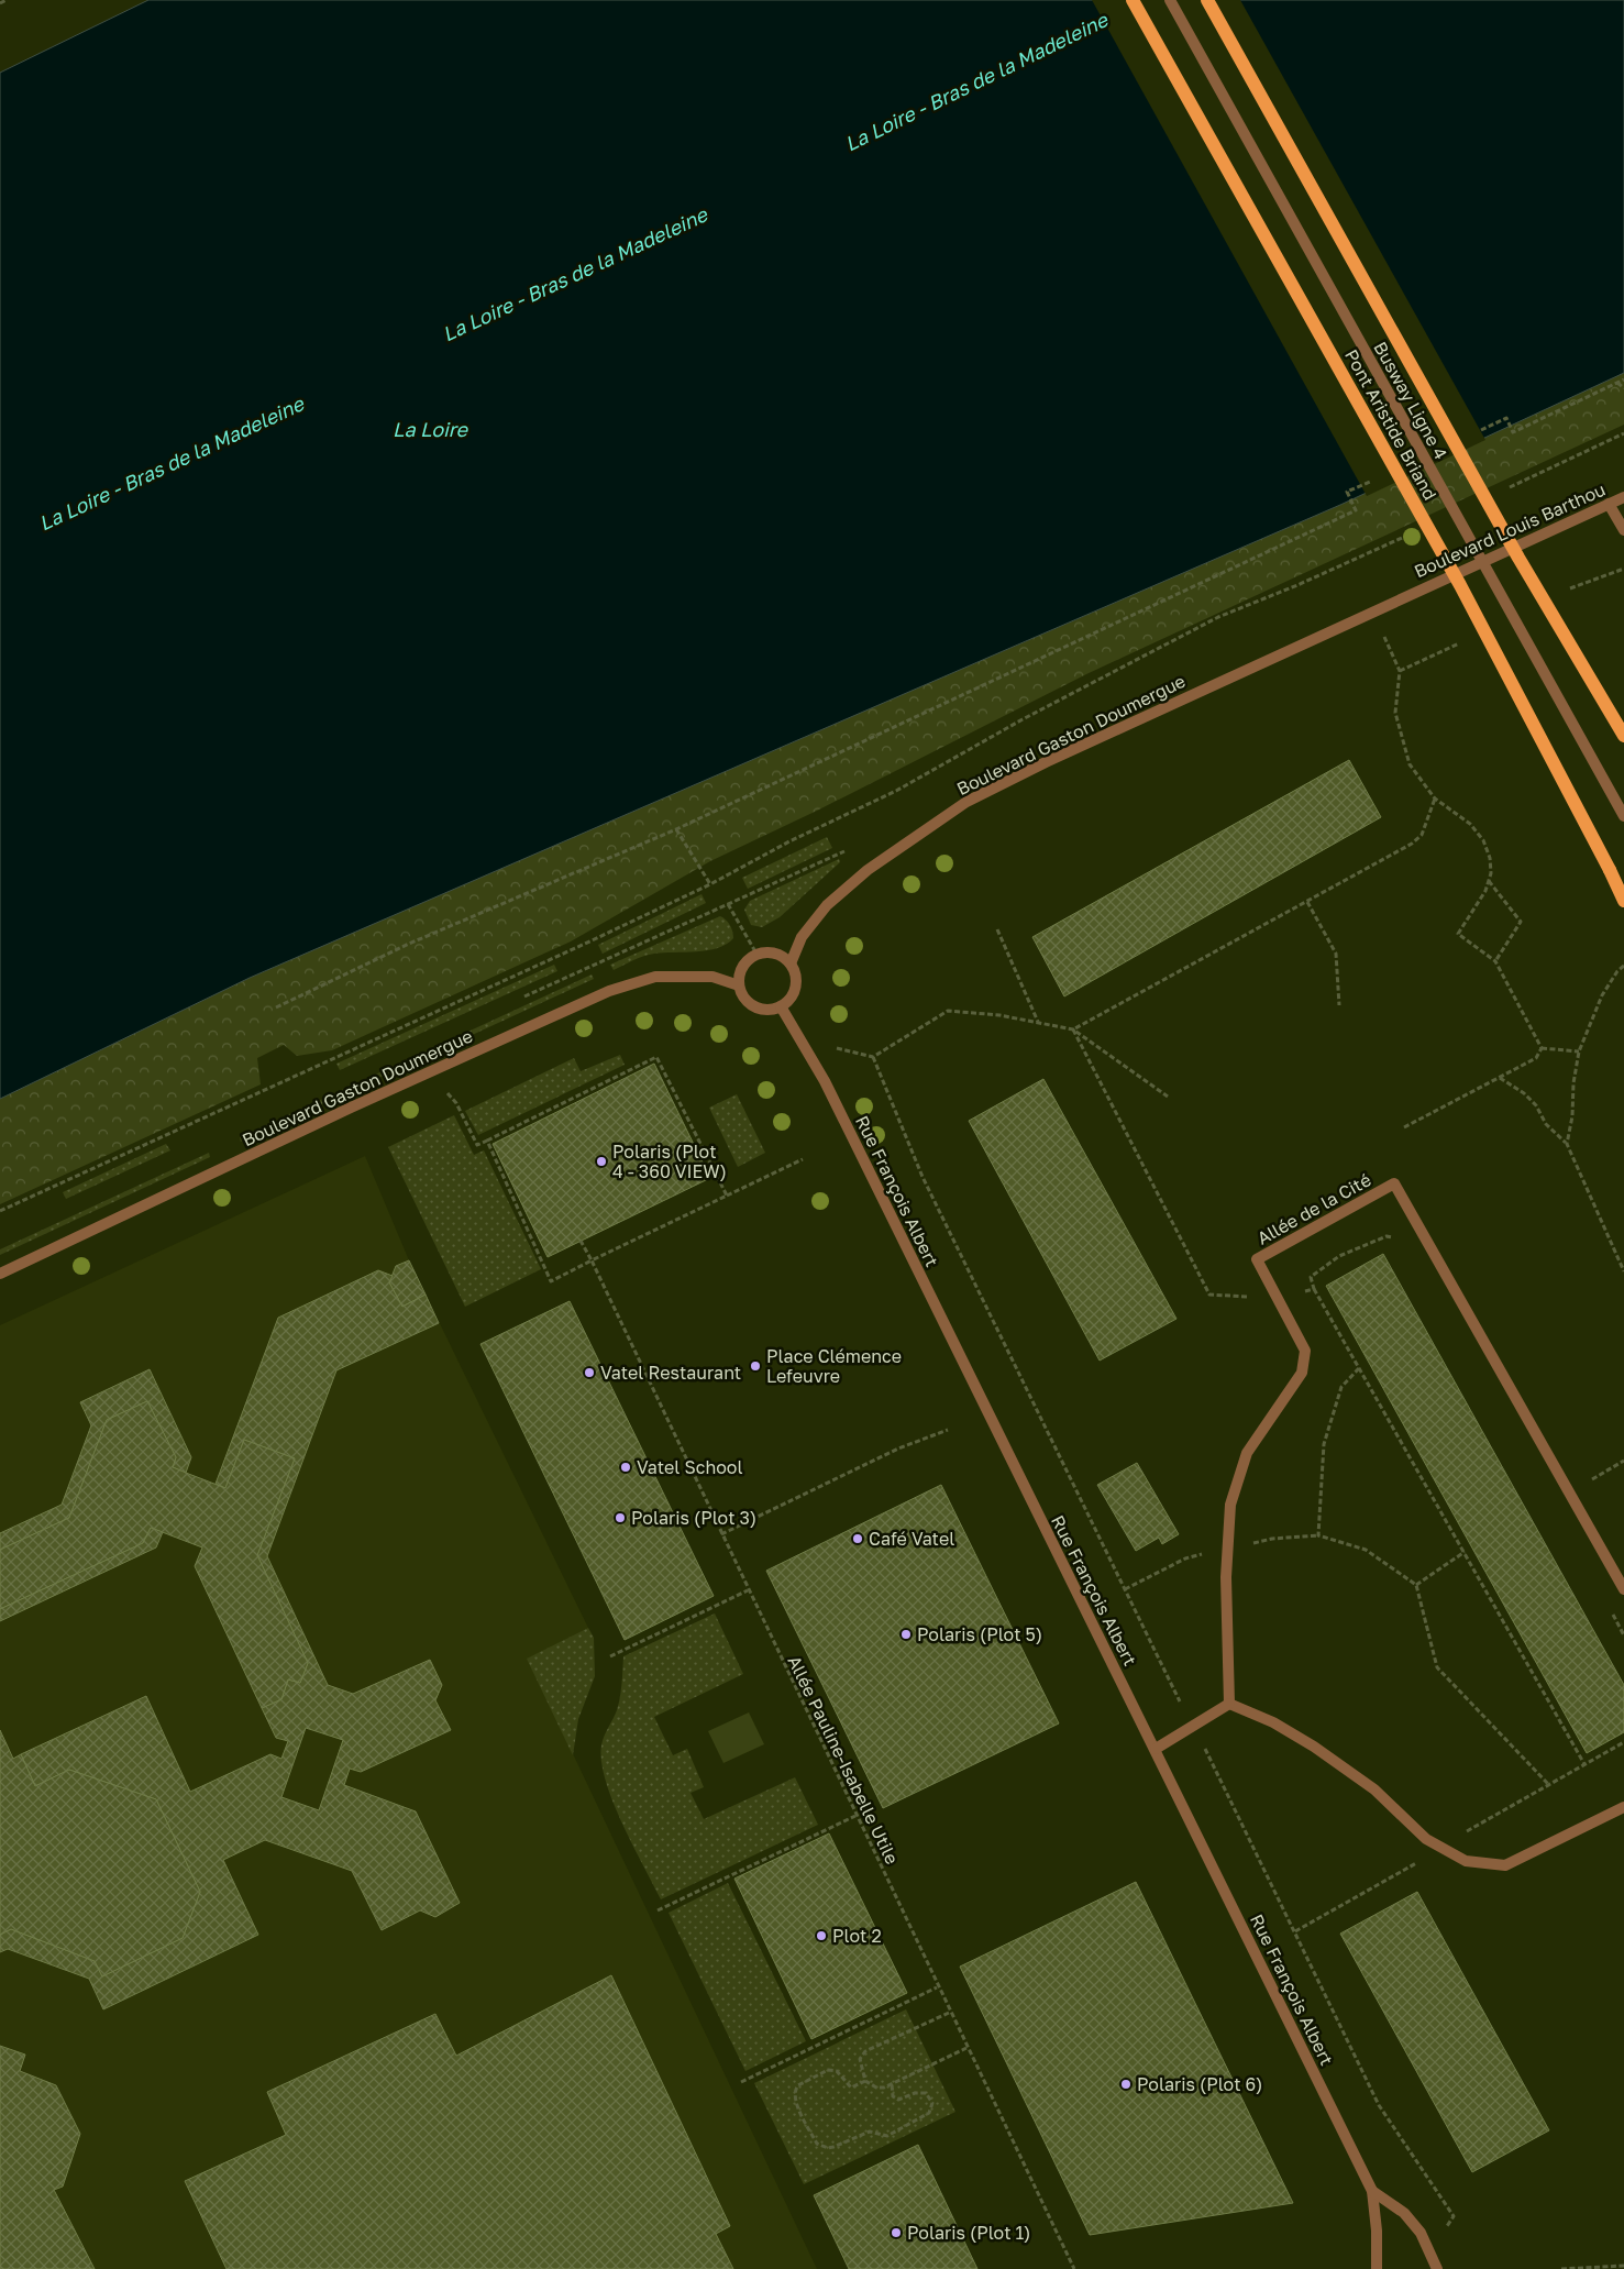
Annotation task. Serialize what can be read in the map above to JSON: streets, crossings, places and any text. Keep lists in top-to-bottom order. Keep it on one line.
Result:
{"streets":{"main road":["Pont Aristide Briand"],"street":["Busway Ligne 4","Boulevard Louis Barthou","Boulevard Gaston Doumergue","Rue François Albert","Allée de la Cité"],"path":["Allée Pauline-Isabelle Utile"]},"crossings":[["Boulevard Louis Barthou","Boulevard Gaston Doumergue"],["Boulevard Gaston Doumergue","Rue François Albert"]],"water":["La Loire - Bras de la Madeleine","La Loire"],"places":["Polaris (Plot 4 - 360 VIEW)","Place Clémence Lefeuvre","Vatel Restaurant","Vatel School","Polaris (Plot 3)","Café Vatel","Polaris (Plot 5)","Plot 2","Polaris (Plot 6)","Polaris (Plot 1)"]}
